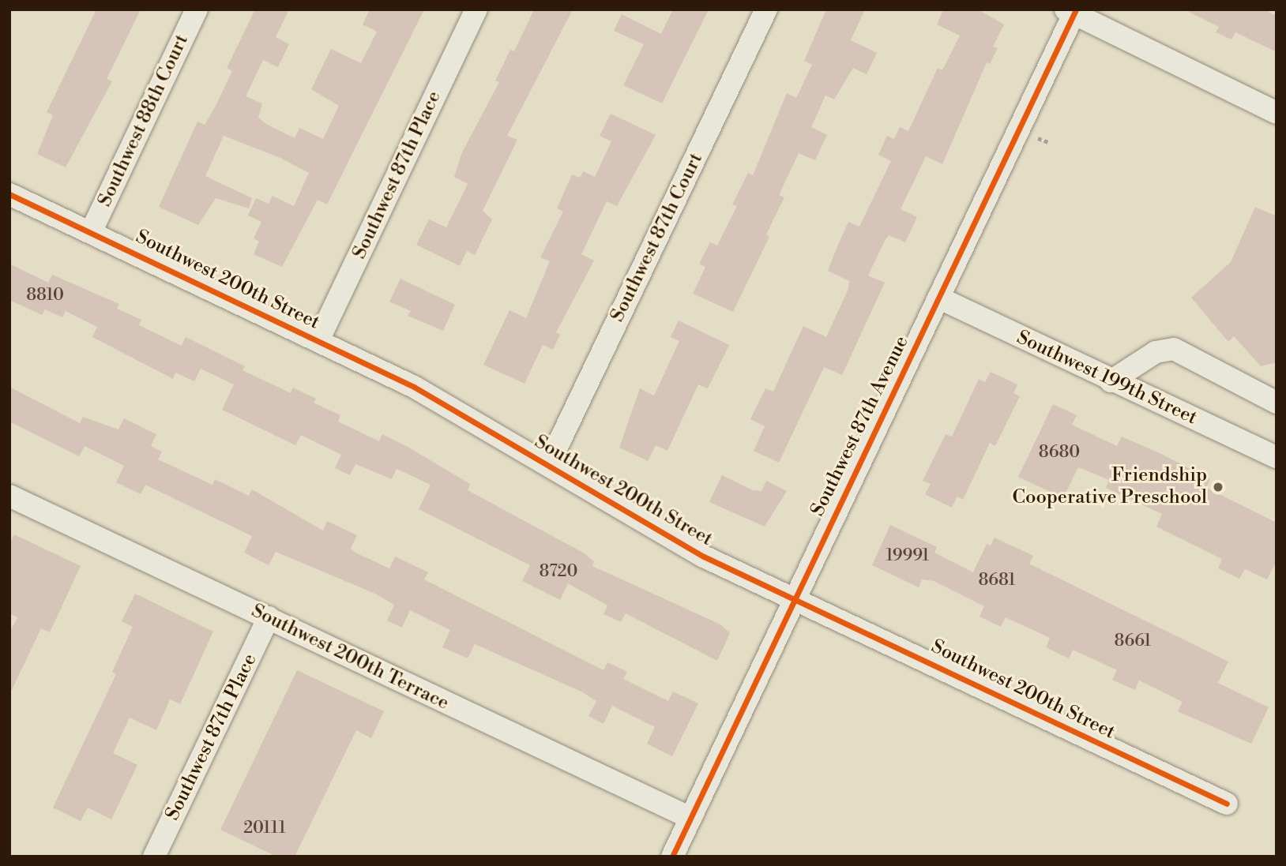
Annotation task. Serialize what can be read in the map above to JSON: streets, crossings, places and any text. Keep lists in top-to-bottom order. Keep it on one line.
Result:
{"streets":{"street":["Southwest 88th Court","Southwest 87th Place","Southwest 87th Court","Southwest 200th Street","Southwest 199th Street","Southwest 87th Avenue","Southwest 200th Terrace"]},"crossings":[["Southwest 88th Court","Southwest 200th Street"],["Southwest 87th Place","Southwest 200th Street"],["Southwest 87th Place","Southwest 200th Terrace"],["Southwest 87th Court","Southwest 200th Street"],["Southwest 200th Street","Southwest 87th Avenue"],["Southwest 199th Street","Southwest 87th Avenue"],["Southwest 87th Avenue","Southwest 200th Terrace"]],"places":["Friendship Cooperative Preschool"],"house_numbers":["8810","8680","19991","8720","8681","8661","20111"]}
